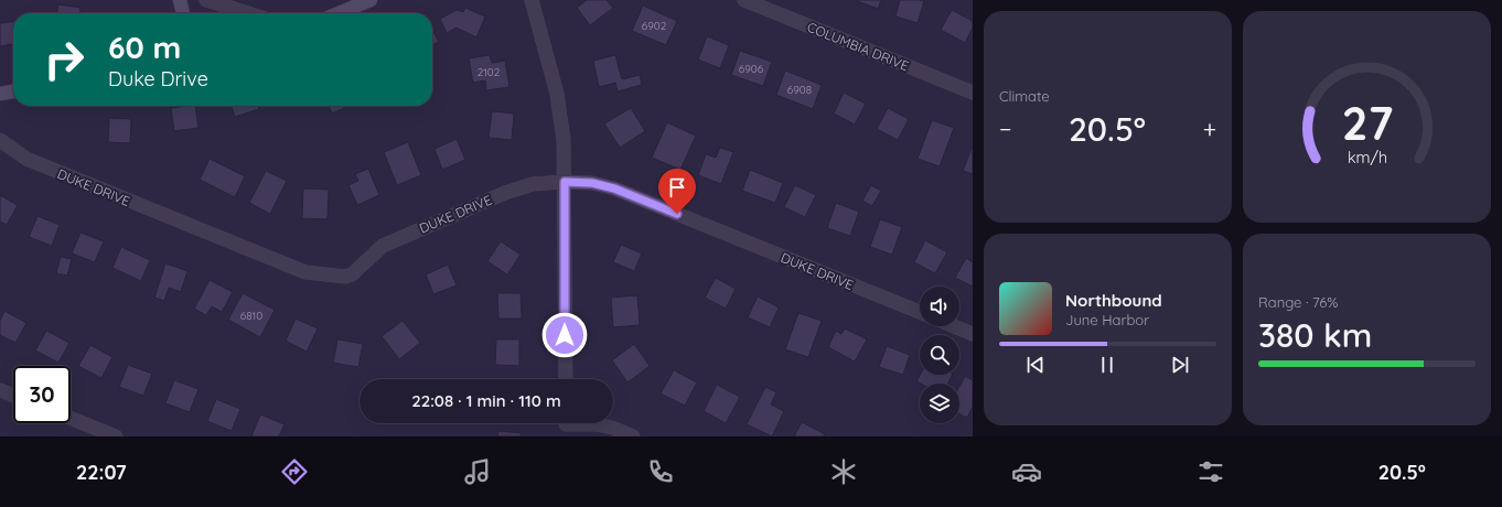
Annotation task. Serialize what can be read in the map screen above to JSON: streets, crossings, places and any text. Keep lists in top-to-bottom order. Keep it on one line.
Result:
{"streets":{"street":["COLUMBIA DRIVE","DUKE DRIVE"]},"house_numbers":["6902","6906","2102","6908","6810"],"page":{"tile":["Climate",["Range · 76%","380 km"]],"turn":["60 m","Duke Drive"],"heat":["−","20.5°","+"],"song":["Northbound","June Harbor"],"limit":"30","trip":"22:08 · 1 min · 110 m","tabs":["22:07","20.5°"],"gauge":["27","km/h"]}}
